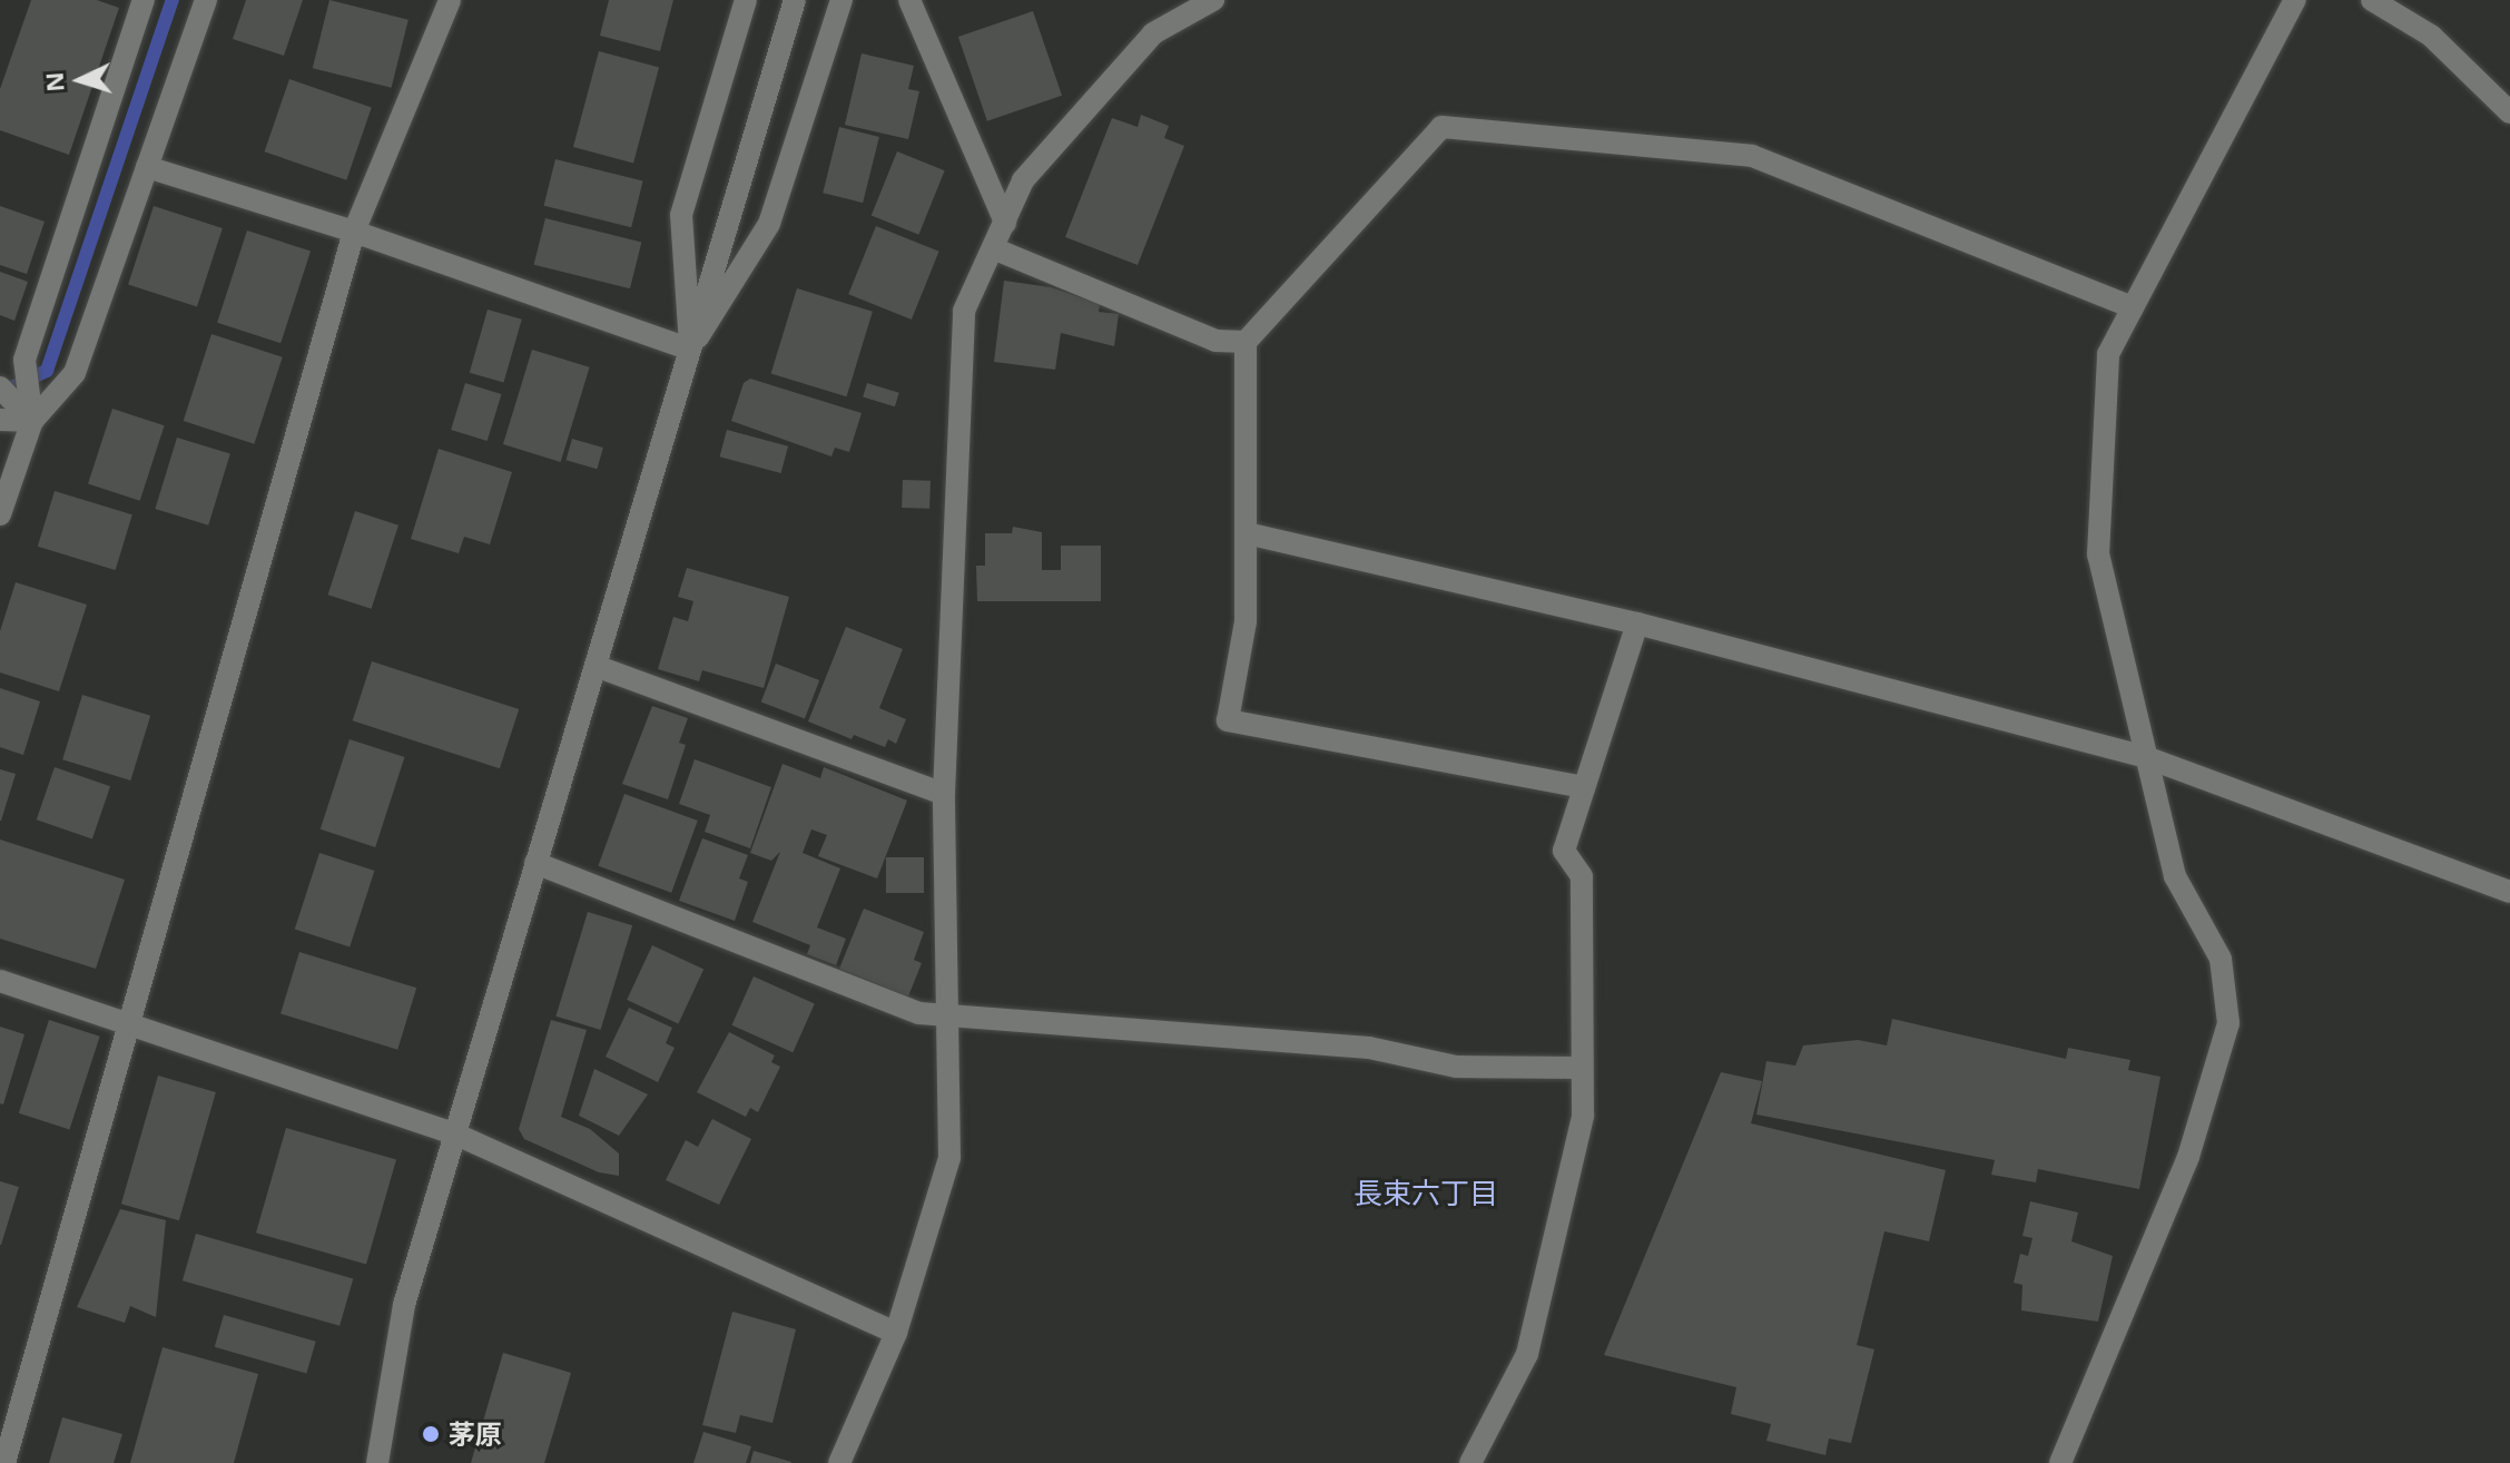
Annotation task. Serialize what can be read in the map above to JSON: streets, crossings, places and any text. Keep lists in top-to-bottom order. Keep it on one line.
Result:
{"districts":["長束六丁目"],"places":["茅原"],"north":"left"}
